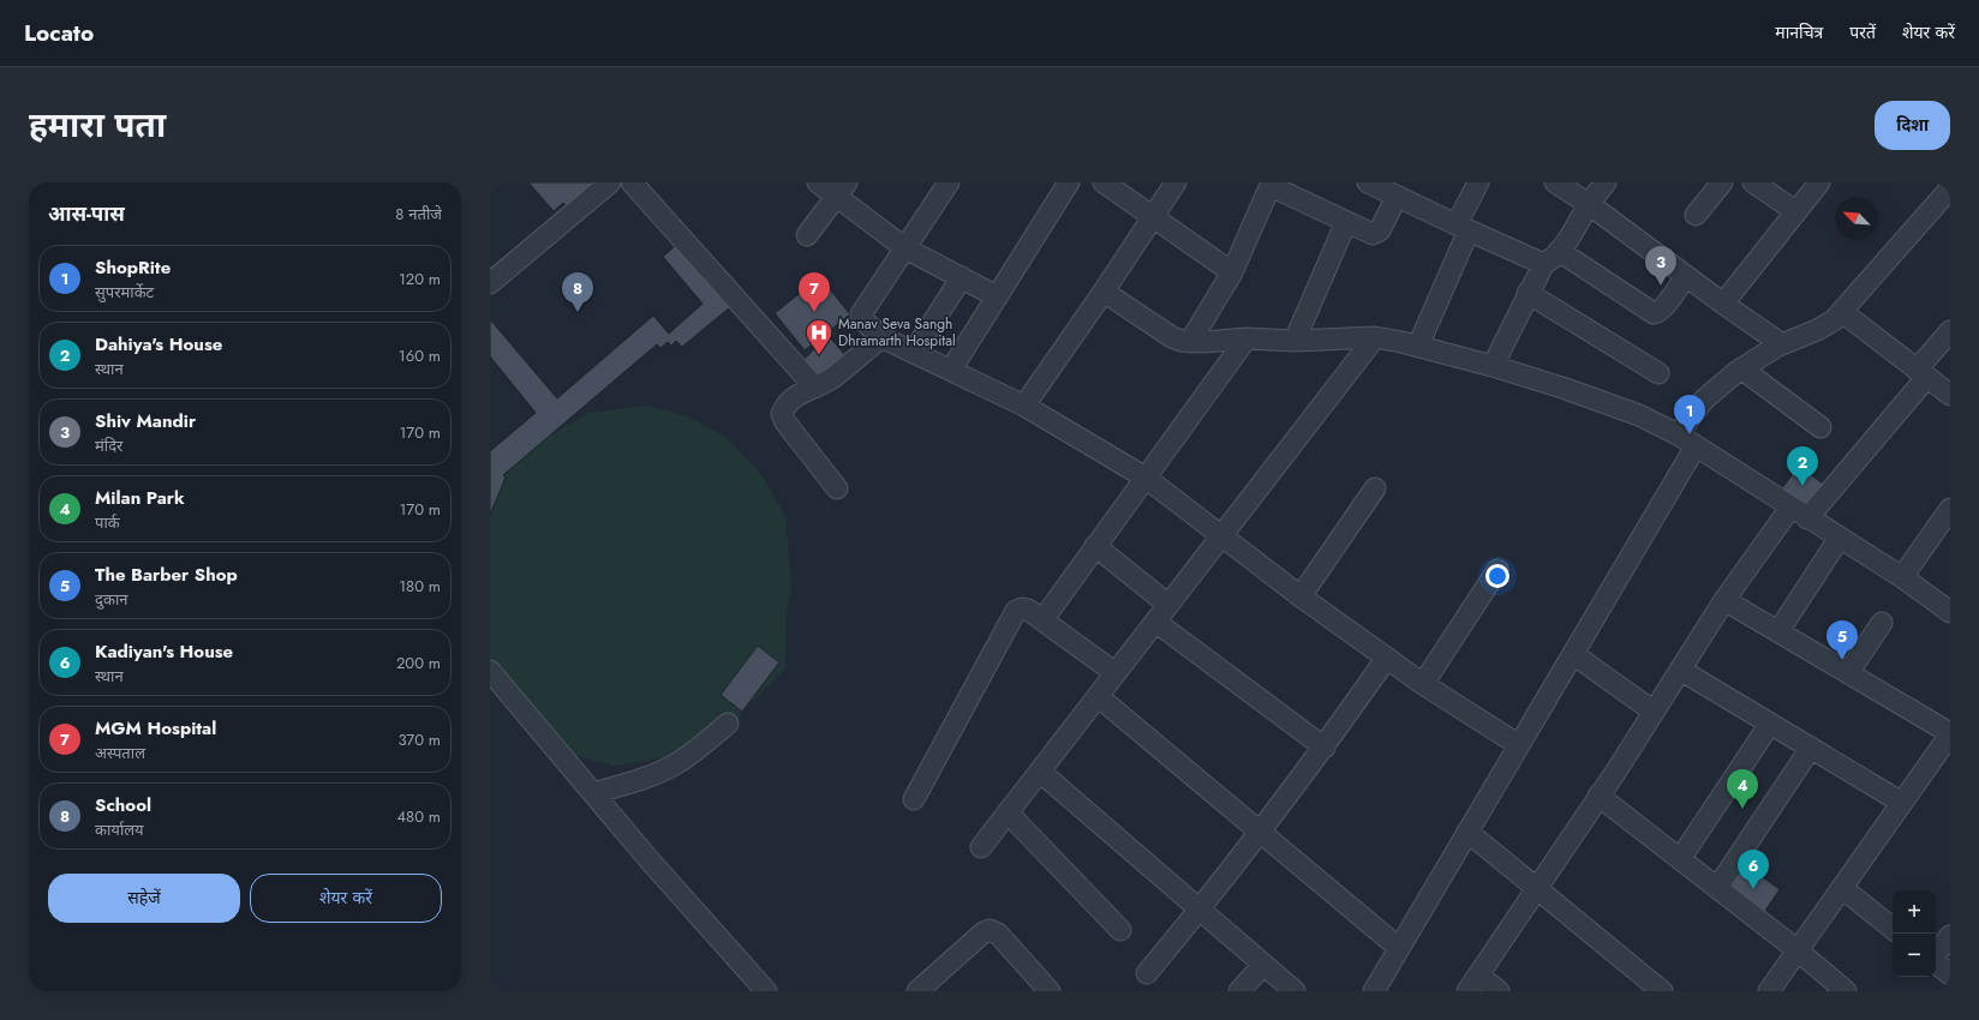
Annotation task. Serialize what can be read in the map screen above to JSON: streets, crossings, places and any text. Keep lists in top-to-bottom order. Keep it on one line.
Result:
{"places":{"hospital":["Manav Seva Sangh Dhramarth Hospital"]},"north":"top left","page":{"header":"Locato","nav":["मानचित्र","परतें","शेयर करें"],"title":"हमारा पता","buttons":["दिशा",["सहेजें","शेयर करें"]],"heading":["आस-पास","8 नतीजे"],"list":[{"mark":"1","name":"ShopRite","note":"सुपरमार्केट","value":"120 m"},{"mark":"2","name":"Dahiya's House","note":"स्थान","value":"160 m"},{"mark":"3","name":"Shiv Mandir","note":"मंदिर","value":"170 m"},{"mark":"4","name":"Milan Park","note":"पार्क","value":"170 m"},{"mark":"5","name":"The Barber Shop","note":"दुकान","value":"180 m"},{"mark":"6","name":"Kadiyan's House","note":"स्थान","value":"200 m"},{"mark":"7","name":"MGM Hospital","note":"अस्पताल","value":"370 m"},{"mark":"8","name":"School","note":"कार्यालय","value":"480 m"}],"pins":["3","7","8","1","2","5","4","6"],"map_buttons":["+","−"]}}
